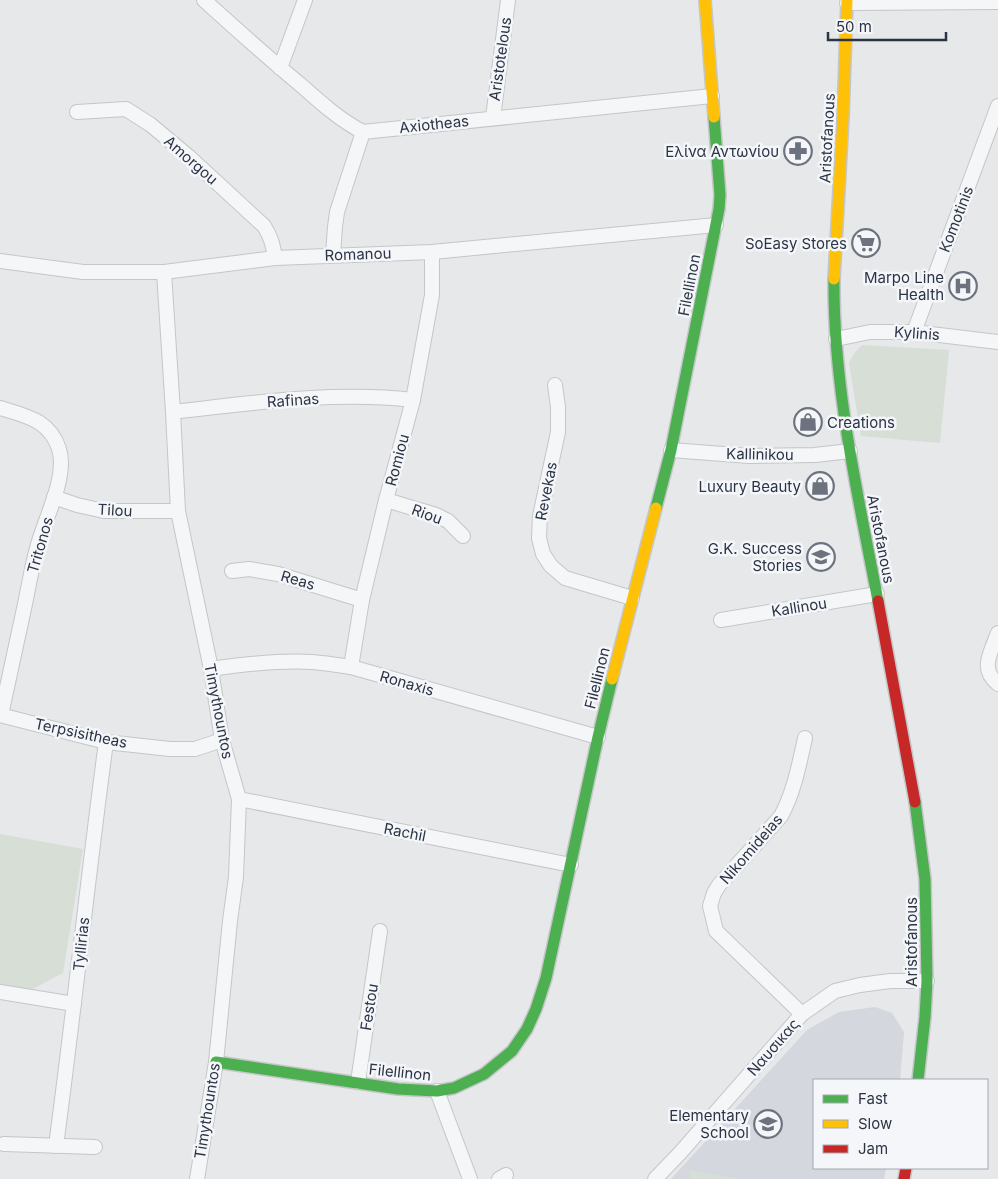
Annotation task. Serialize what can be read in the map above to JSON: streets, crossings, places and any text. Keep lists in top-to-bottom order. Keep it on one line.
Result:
{"streets":{"street":["Aristotelous","Axiotheas","Aristofanous","Amorgou","Komotinis","Romanou","Filellinon","Kylinis","Rafinas","Kallinikou","Romiou","Revekas","Tilou","Riou","Tritonos","Reas","Kallinou","Ronaxis","Timythountos","Terpsisitheas","Rachil","Nikomideias","Tyllirias","Festou","Ναυσικας"]},"crossings":[["Aristotelous","Axiotheas"],["Axiotheas","Filellinon"],["Aristofanous","Kylinis"],["Aristofanous","Kallinikou"],["Aristofanous","Kallinou"],["Aristofanous","Ναυσικας"],["Amorgou","Romanou"],["Komotinis","Kylinis"],["Romanou","Filellinon"],["Romanou","Romiou"],["Romanou","Timythountos"],["Filellinon","Kallinikou"],["Filellinon","Revekas"],["Filellinon","Ronaxis"],["Filellinon","Timythountos"],["Filellinon","Rachil"],["Filellinon","Festou"],["Rafinas","Romiou"],["Rafinas","Timythountos"],["Romiou","Riou"],["Romiou","Reas"],["Romiou","Ronaxis"],["Tilou","Tritonos"],["Tilou","Timythountos"],["Tritonos","Terpsisitheas"],["Ronaxis","Timythountos"],["Timythountos","Terpsisitheas"],["Timythountos","Rachil"],["Terpsisitheas","Tyllirias"],["Nikomideias","Ναυσικας"]],"places":{"pharmacy":["Ελίνα Αντωνίου"],"supermarket":["SoEasy Stores"],"hospital":["Marpo Line Health"],"shop":["Creations","Luxury Beauty"],"school or university":["G.K. Success Stories","Elementary School"]},"legend":["Fast","Slow","Jam"],"scale_bar":"50 m"}
